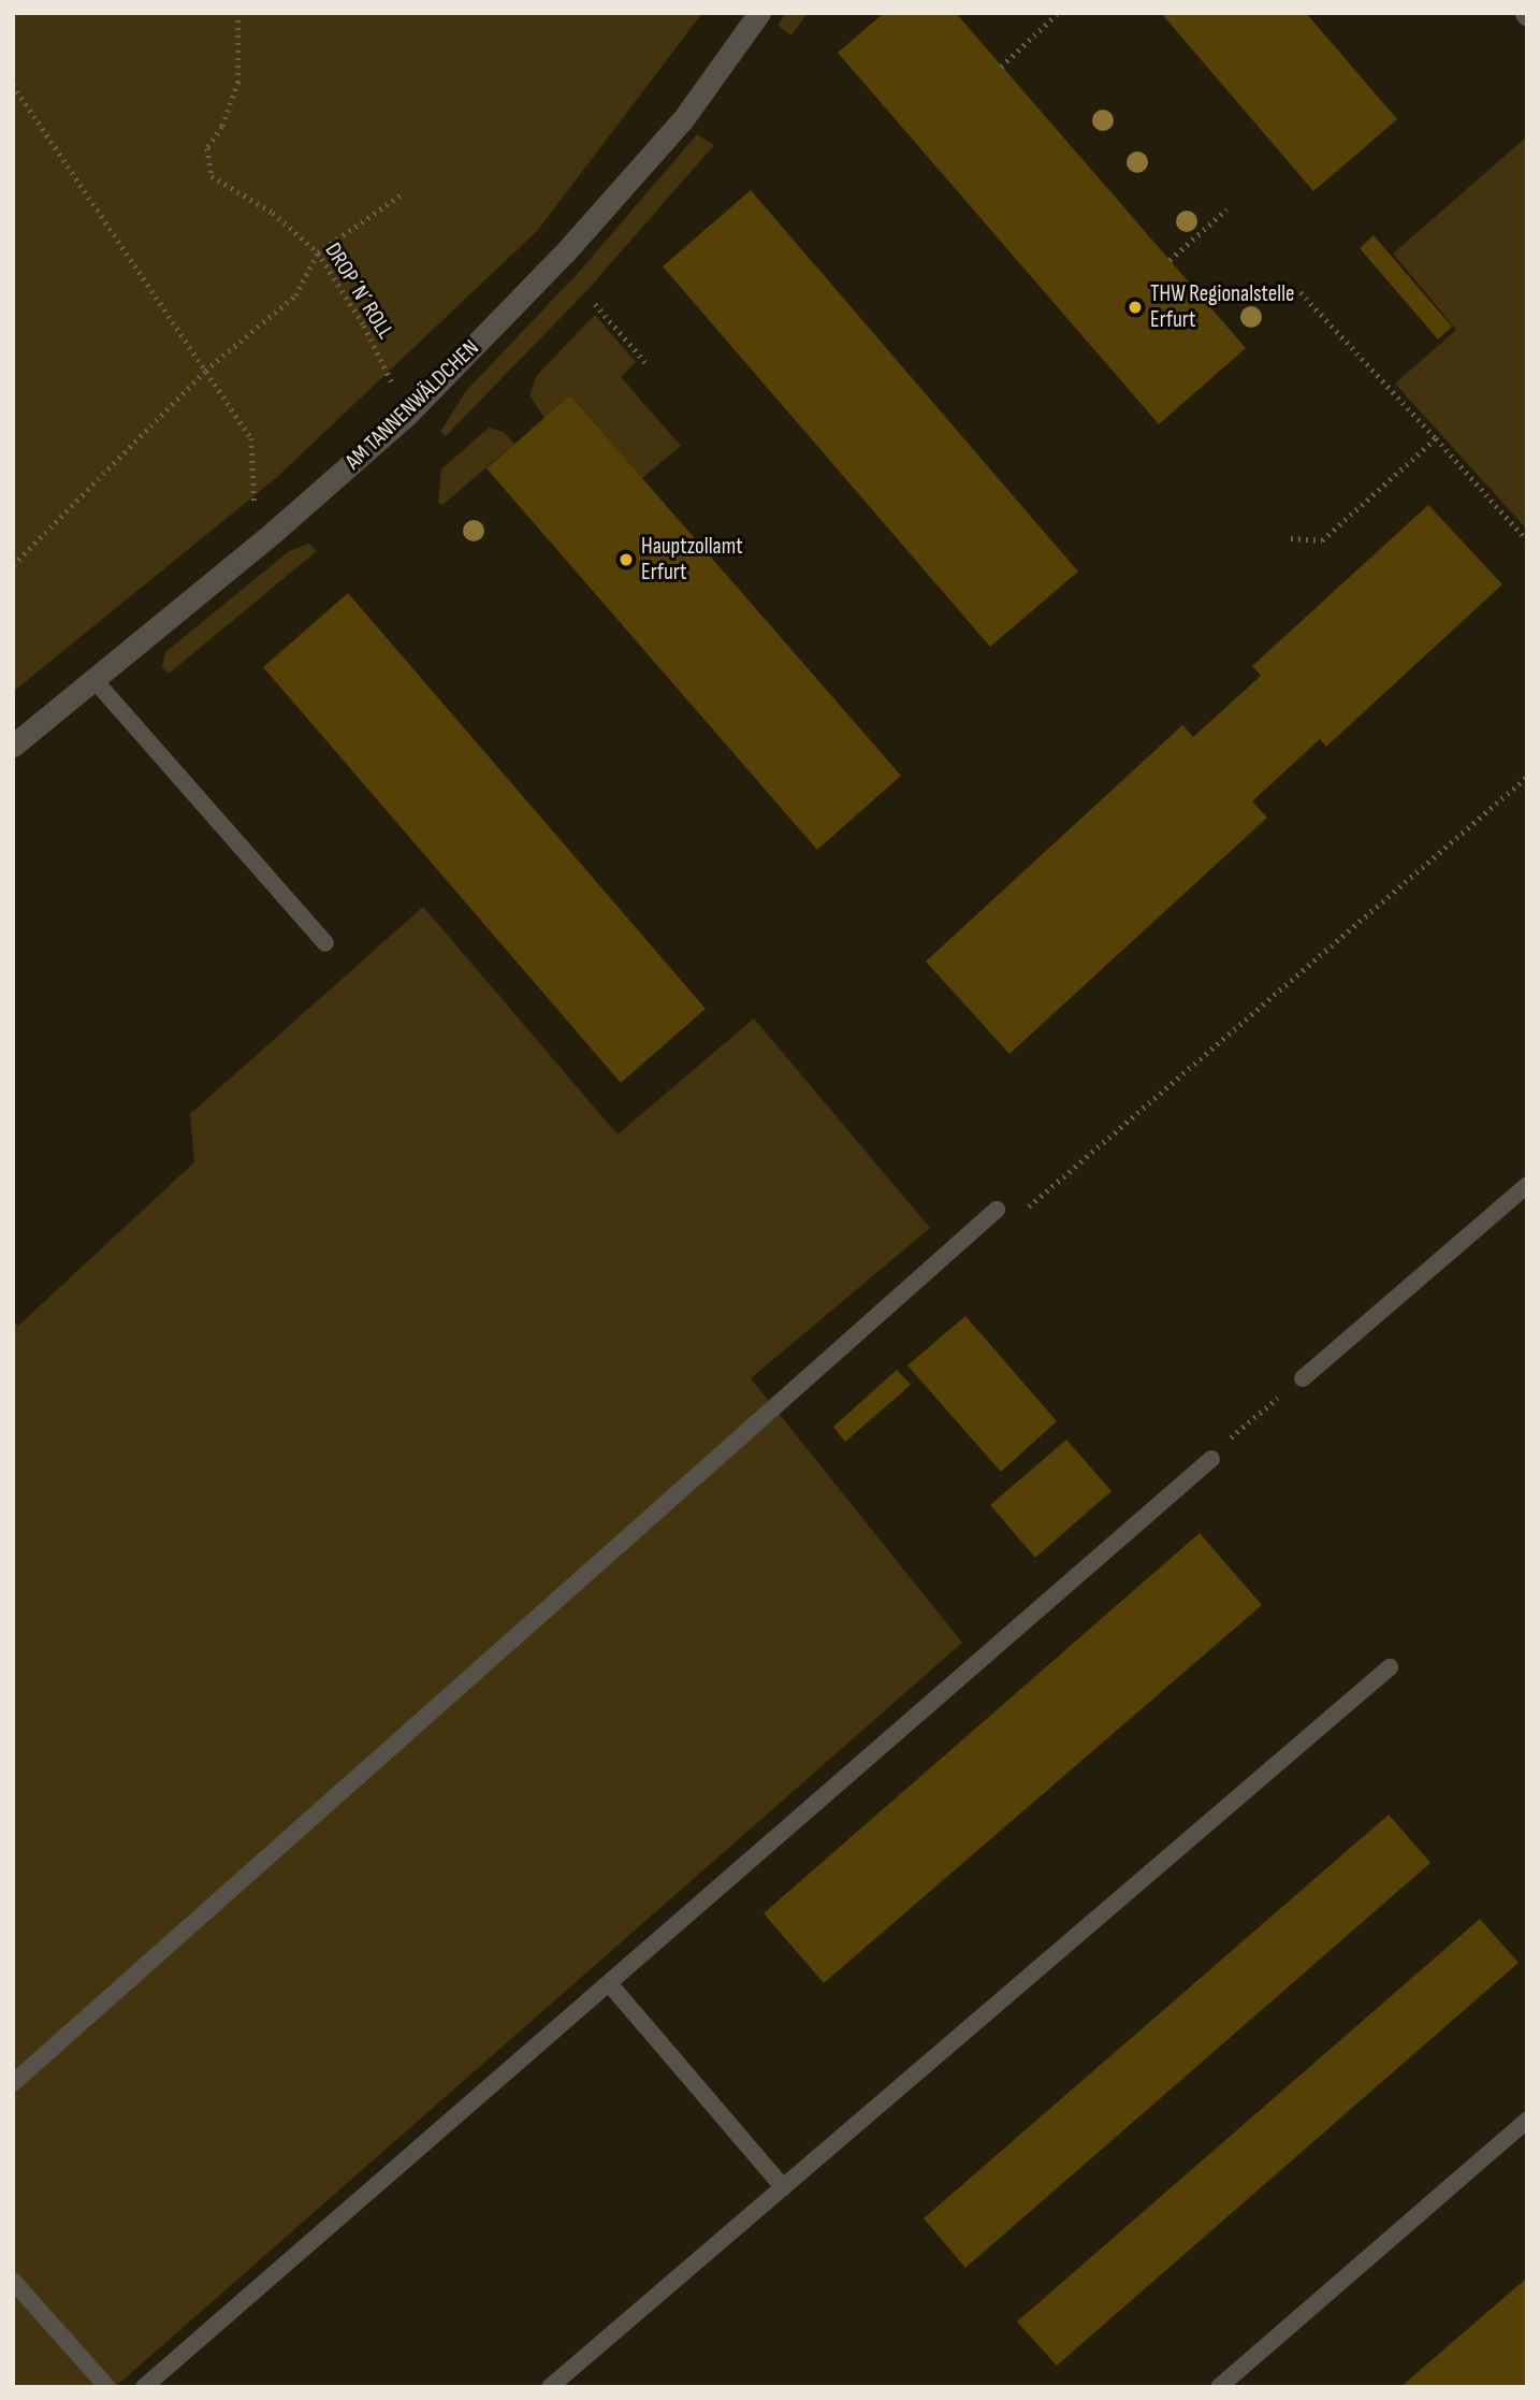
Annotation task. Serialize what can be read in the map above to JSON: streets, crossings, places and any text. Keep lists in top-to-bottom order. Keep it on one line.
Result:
{"streets":{"street":["AM TANNENWÄLDCHEN"],"path":["DROP ´N´ ROLL"]},"crossings":[["DROP ´N´ ROLL","AM TANNENWÄLDCHEN"]],"places":["THW Regionalstelle Erfurt","Hauptzollamt Erfurt"]}
